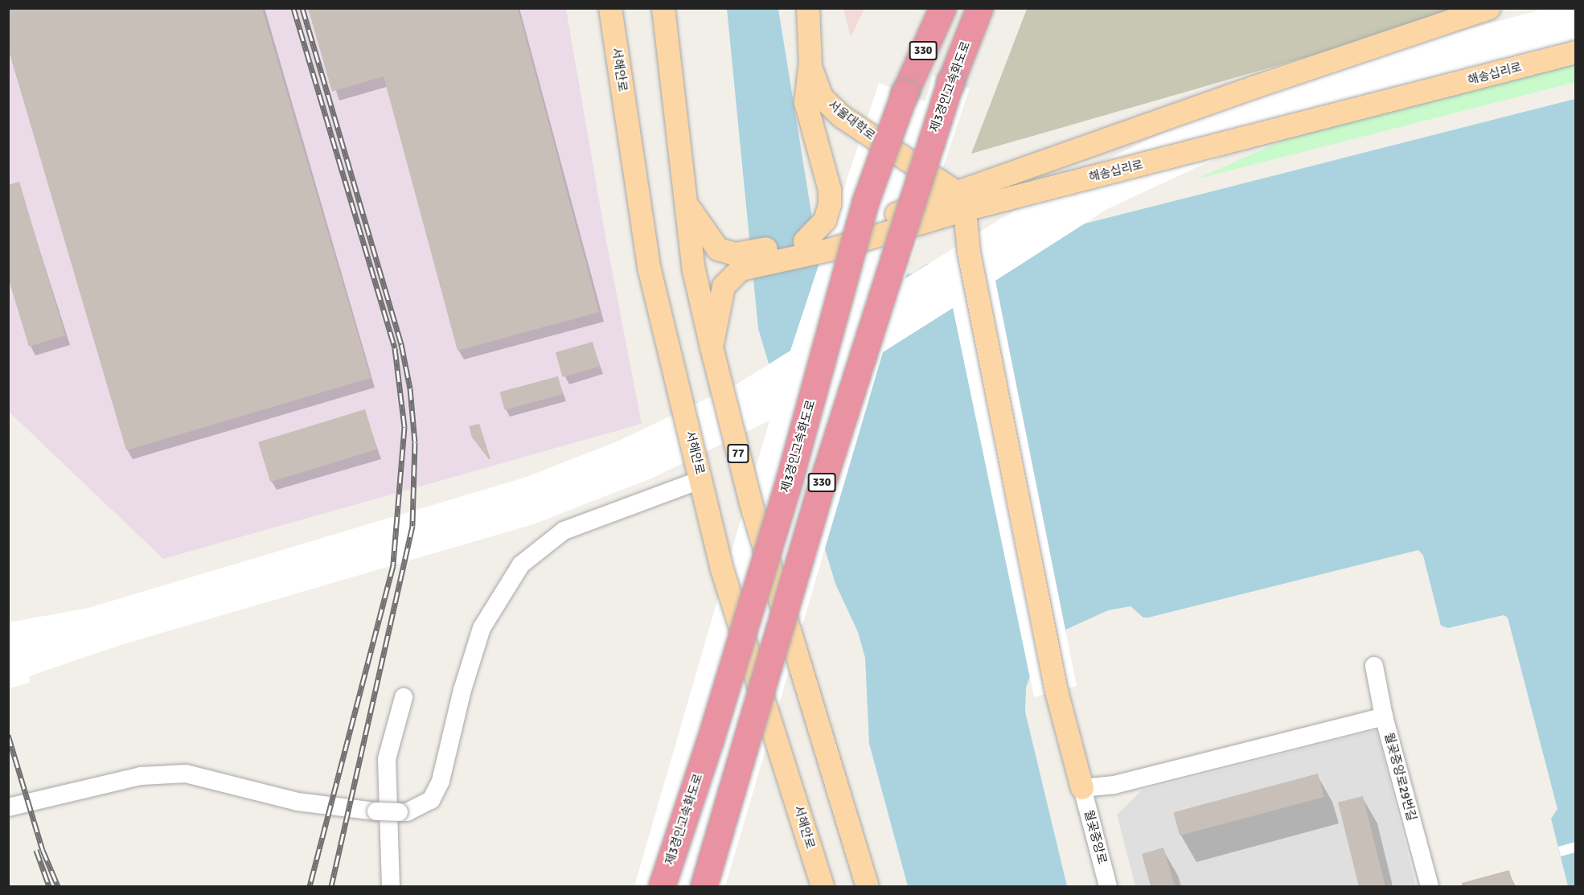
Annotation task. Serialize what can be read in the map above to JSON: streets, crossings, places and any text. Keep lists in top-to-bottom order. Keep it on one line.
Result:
{"streets":{"highway":["330","제3경인고속화도로"],"main road":["서해안로","해송십리로","서울대학로","77"],"street":["월곶중앙로29번길","월곶중앙로"]},"crossings":[["해송십리로","서울대학로"],["해송십리로","77"]]}
